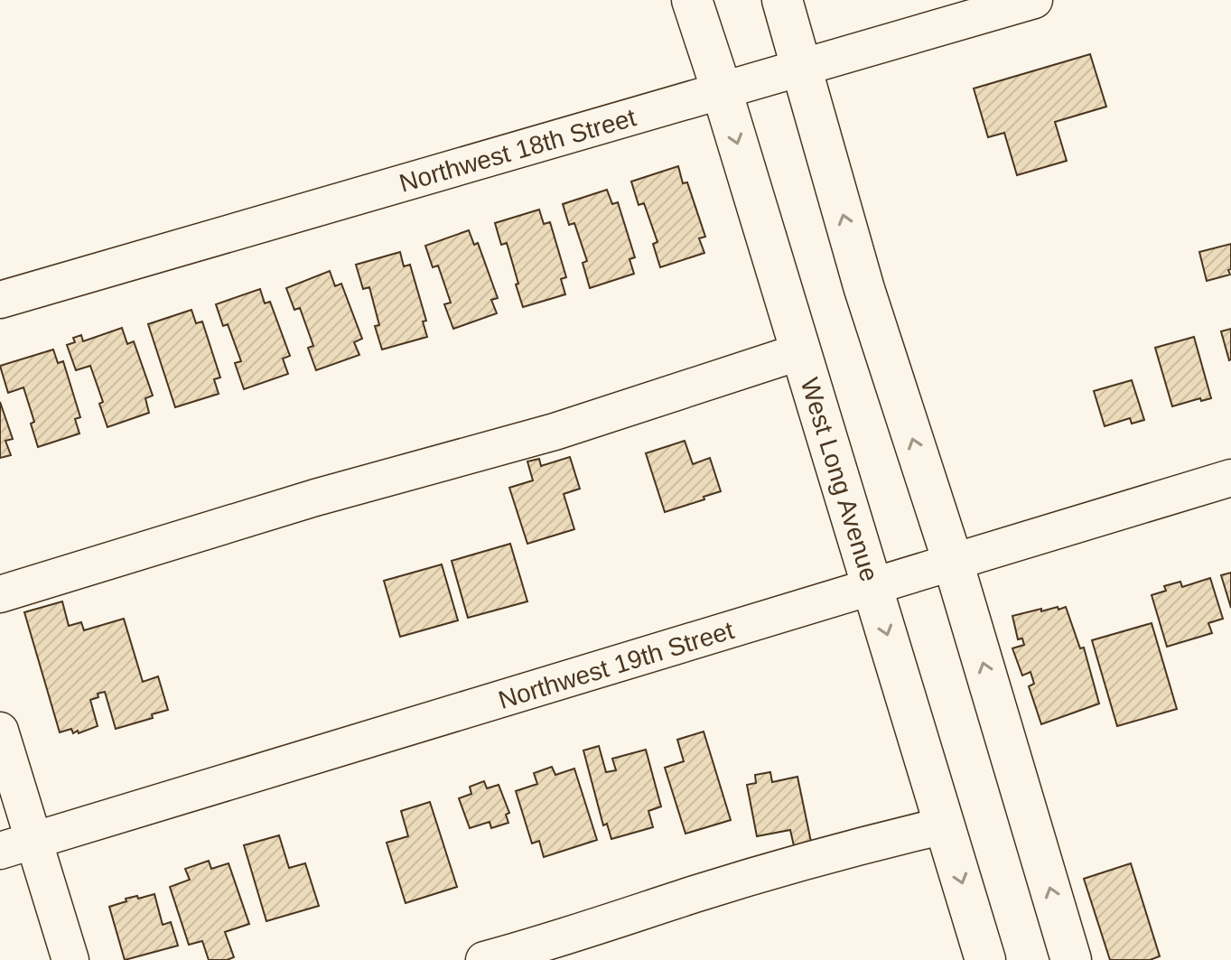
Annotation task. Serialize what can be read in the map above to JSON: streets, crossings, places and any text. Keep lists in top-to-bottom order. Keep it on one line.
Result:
{"streets":{"main road":["West Long Avenue"],"street":["Northwest 18th Street","Northwest 19th Street"]},"crossings":[["Northwest 18th Street","West Long Avenue"],["West Long Avenue","Northwest 19th Street"]]}
